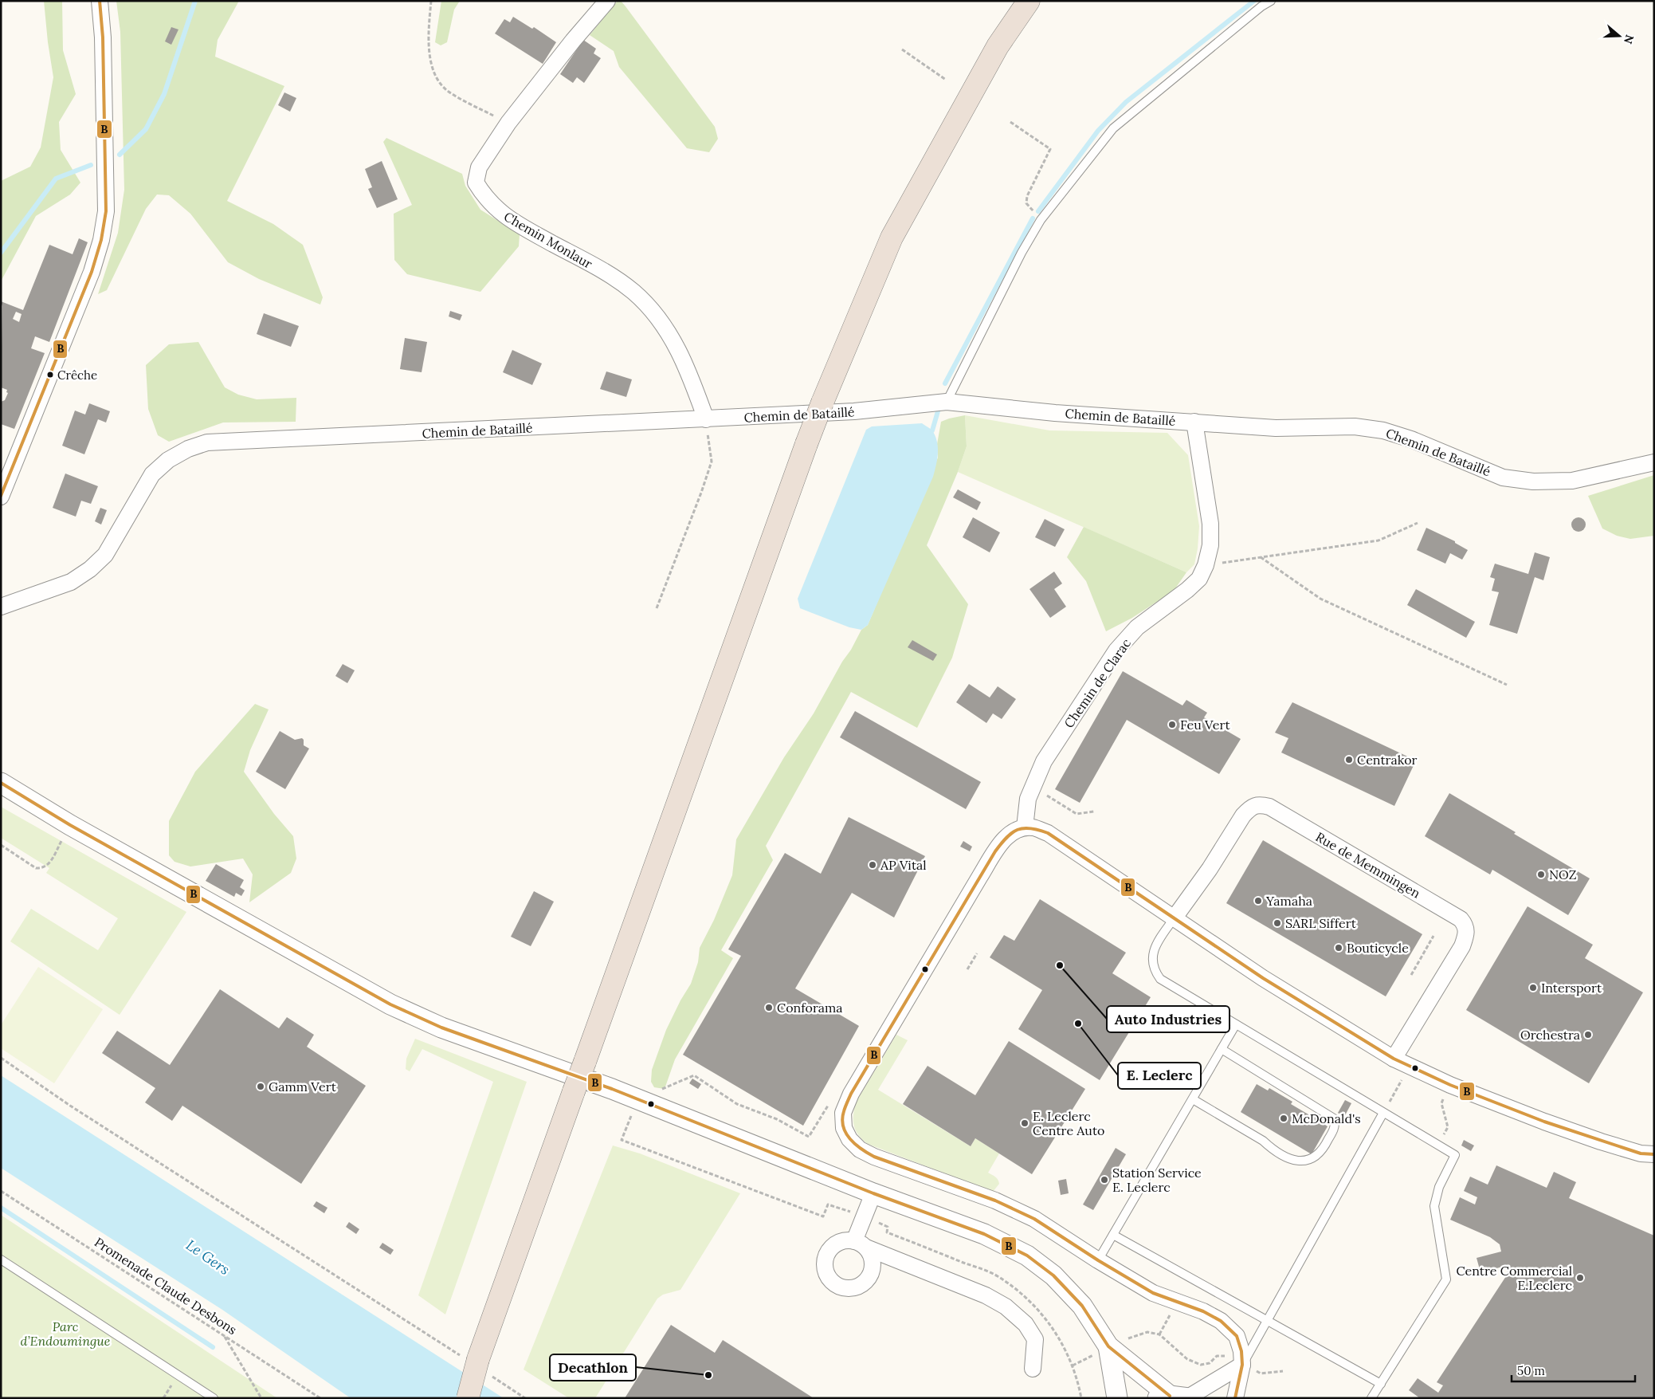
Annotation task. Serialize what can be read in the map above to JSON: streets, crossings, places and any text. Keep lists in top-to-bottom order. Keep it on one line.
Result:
{"streets":{"street":["Chemin Monlaur","Chemin de Bataillé","Chemin de Clarac","Rue de Memmingen"],"path":["Promenade Claude Desbons"]},"crossings":[["Chemin Monlaur","Chemin de Bataillé"],["Chemin de Bataillé","Chemin de Clarac"]],"water":["Le Gers"],"parks":["Parc d’Endoumingue"],"places":["Crêche","Feu Vert","Centrakor","AP Vital","NOZ","Yamaha","SARL Siffert","Bouticycle","Auto Industries","Intersport","Conforama","E. Leclerc","Orchestra","Gamm Vert","McDonald's","E. Leclerc Centre Auto","Station Service E. Leclerc","Centre Commercial E.Leclerc","Decathlon"],"lines":["transit line B"],"scale_bar":"50 m","north":"right"}
